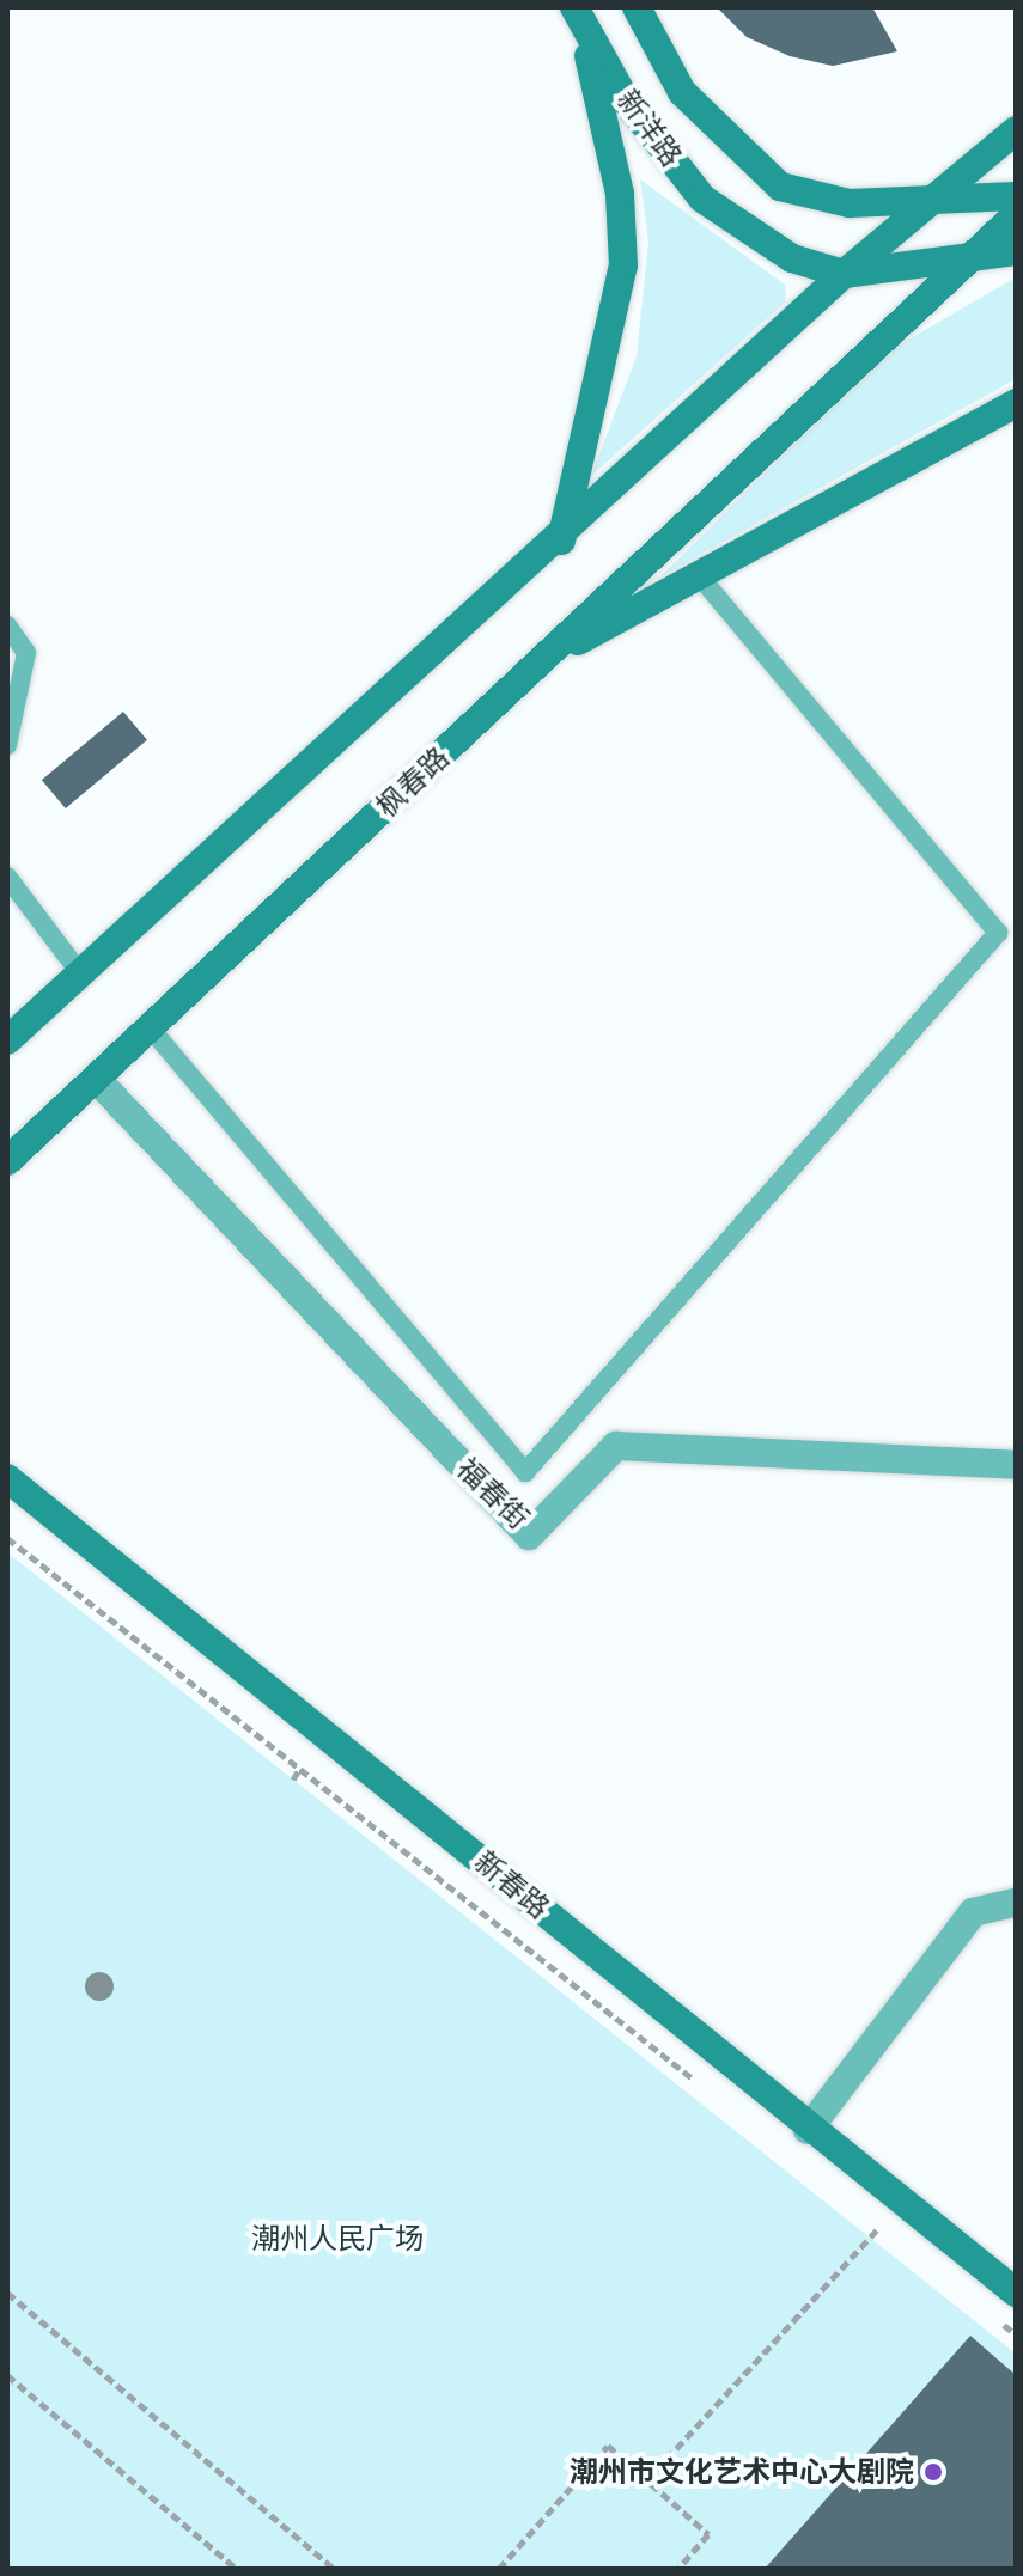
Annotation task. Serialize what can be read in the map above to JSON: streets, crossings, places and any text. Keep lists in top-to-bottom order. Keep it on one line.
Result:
{"streets":{"main road":["新洋路","枫春路","新春路"],"street":["福春街"]},"crossings":[["枫春路","福春街"]],"parks":["潮州人民广场"],"places":["潮州市文化艺术中心大剧院"]}
